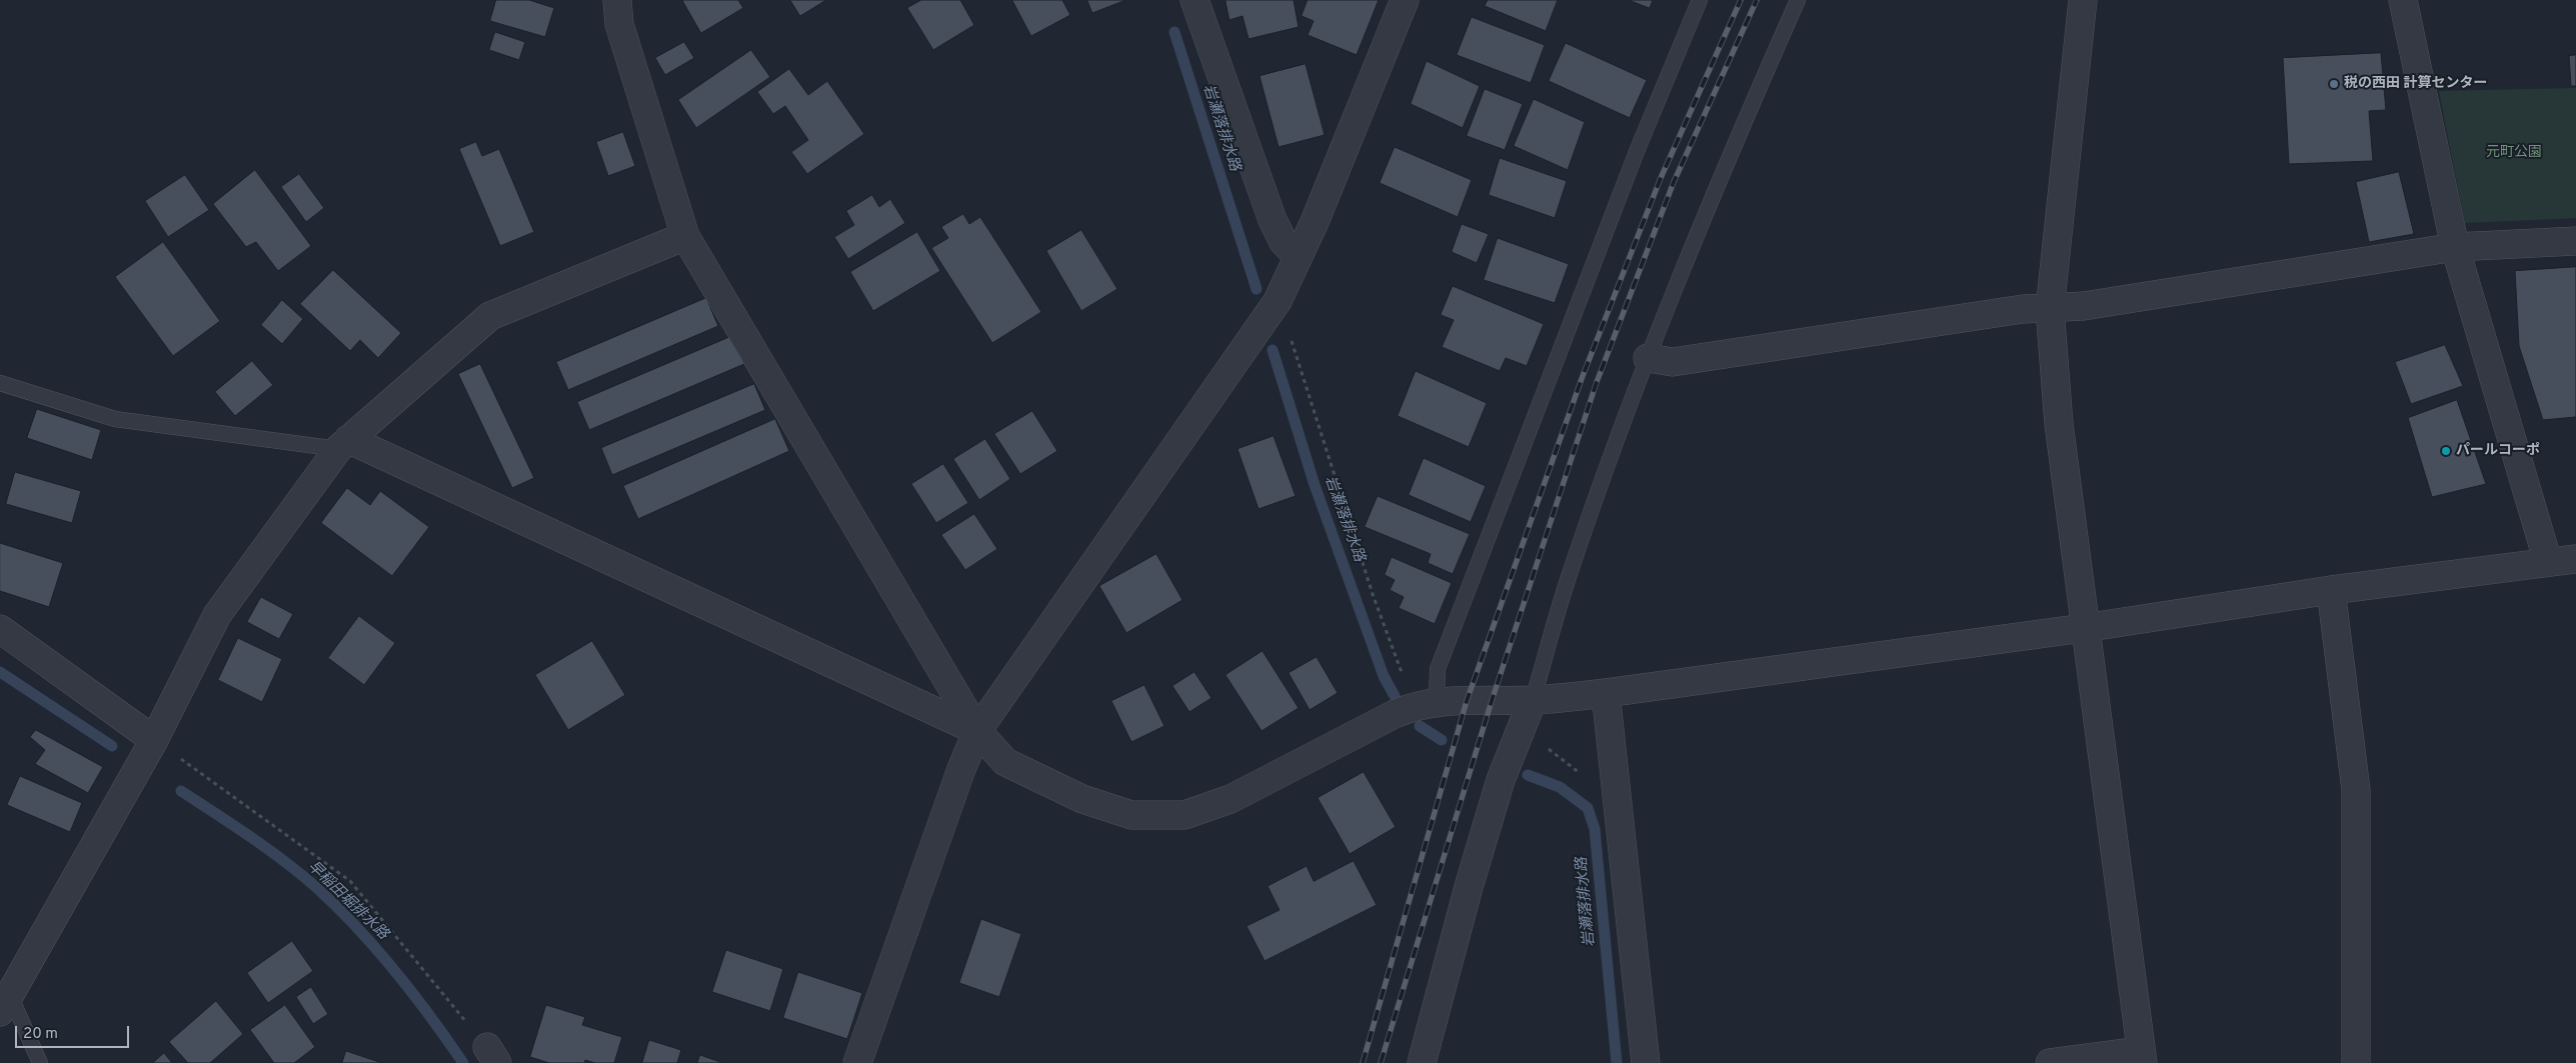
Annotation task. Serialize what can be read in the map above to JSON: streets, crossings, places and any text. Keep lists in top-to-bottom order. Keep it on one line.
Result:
{"water":["岩瀬落排水路","早稲田堀排水路"],"parks":["元町公園"],"places":["税の西田 計算センター","パールコーポ"],"scale_bar":"20 m"}
